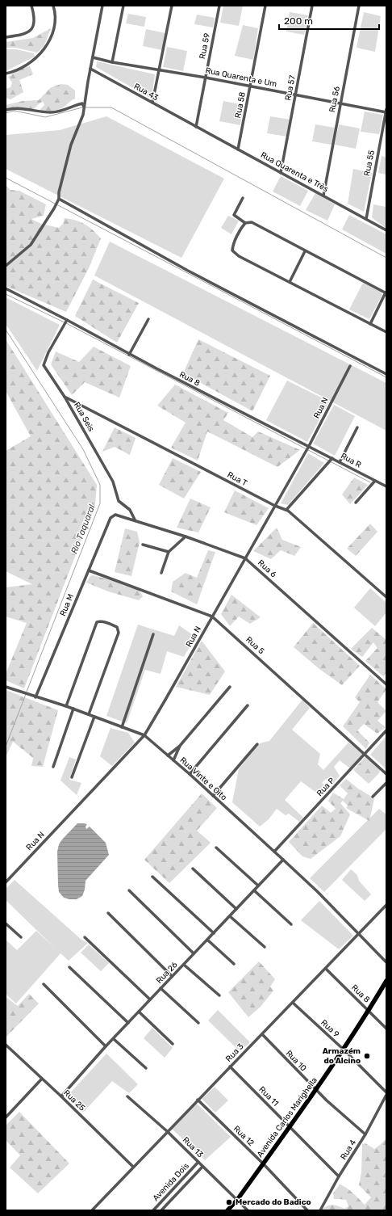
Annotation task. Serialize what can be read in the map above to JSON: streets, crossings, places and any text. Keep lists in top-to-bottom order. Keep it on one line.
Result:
{"streets":{"main road":["Avenida Carlos Marighella"],"street":["Rua 59","Rua Quarenta e Um","Rua 57","Rua 43","Rua 56","Rua 58","Rua 55","Rua Quarenta e Três","Rua 8","Rua N","Rua Seis","Rua R","Rua T","Rua 6","Rua M","Rua 5","Rua Vinte e Oito","Rua P","Rua 26","Rua 9","Rua 3","Rua 10","Rua 11","Rua 25","Rua 12","Rua 13","Rua 4","Avenida Dois"]},"crossings":[["Rua 59","Rua Quarenta e Um"],["Rua 59","Rua 43"],["Rua 59","Rua Quarenta e Três"],["Rua Quarenta e Um","Rua 57"],["Rua Quarenta e Um","Rua 56"],["Rua Quarenta e Um","Rua 58"],["Rua Quarenta e Um","Rua 55"],["Rua 57","Rua Quarenta e Três"],["Rua 43","Rua Quarenta e Três"],["Rua 56","Rua Quarenta e Três"],["Rua 58","Rua Quarenta e Três"],["Rua 55","Rua Quarenta e Três"],["Rua 8","Rua N"],["Rua 8","Rua Seis"],["Rua 8","Rua R"],["Rua 8","Rua 3"],["Rua 8","Avenida Carlos Marighella"],["Rua N","Rua R"],["Rua N","Rua T"],["Rua N","Rua 6"],["Rua N","Rua 5"],["Rua N","Rua Vinte e Oito"],["Rua Seis","Rua T"],["Rua Seis","Rua 6"],["Rua 6","Rua M"],["Rua M","Rua 5"],["Rua M","Rua Vinte e Oito"],["Rua 5","Rua P"],["Rua Vinte e Oito","Rua P"],["Rua Vinte e Oito","Rua 26"],["Rua Vinte e Oito","Rua 3"],["Rua 26","Rua 25"],["Rua 9","Rua 3"],["Rua 9","Avenida Carlos Marighella"],["Rua 3","Rua 10"],["Rua 3","Rua 11"],["Rua 3","Rua 25"],["Rua 3","Rua 12"],["Rua 3","Rua 13"],["Rua 10","Avenida Carlos Marighella"],["Rua 10","Rua 4"],["Rua 11","Avenida Carlos Marighella"],["Rua 11","Rua 4"],["Avenida Carlos Marighella","Rua 12"],["Avenida Carlos Marighella","Rua 13"],["Rua 13","Avenida Dois"]],"water":["Rio Taquaral"],"places":["Armazém do Alcino","Mercado do Badico"],"scale_bar":"200 m"}
